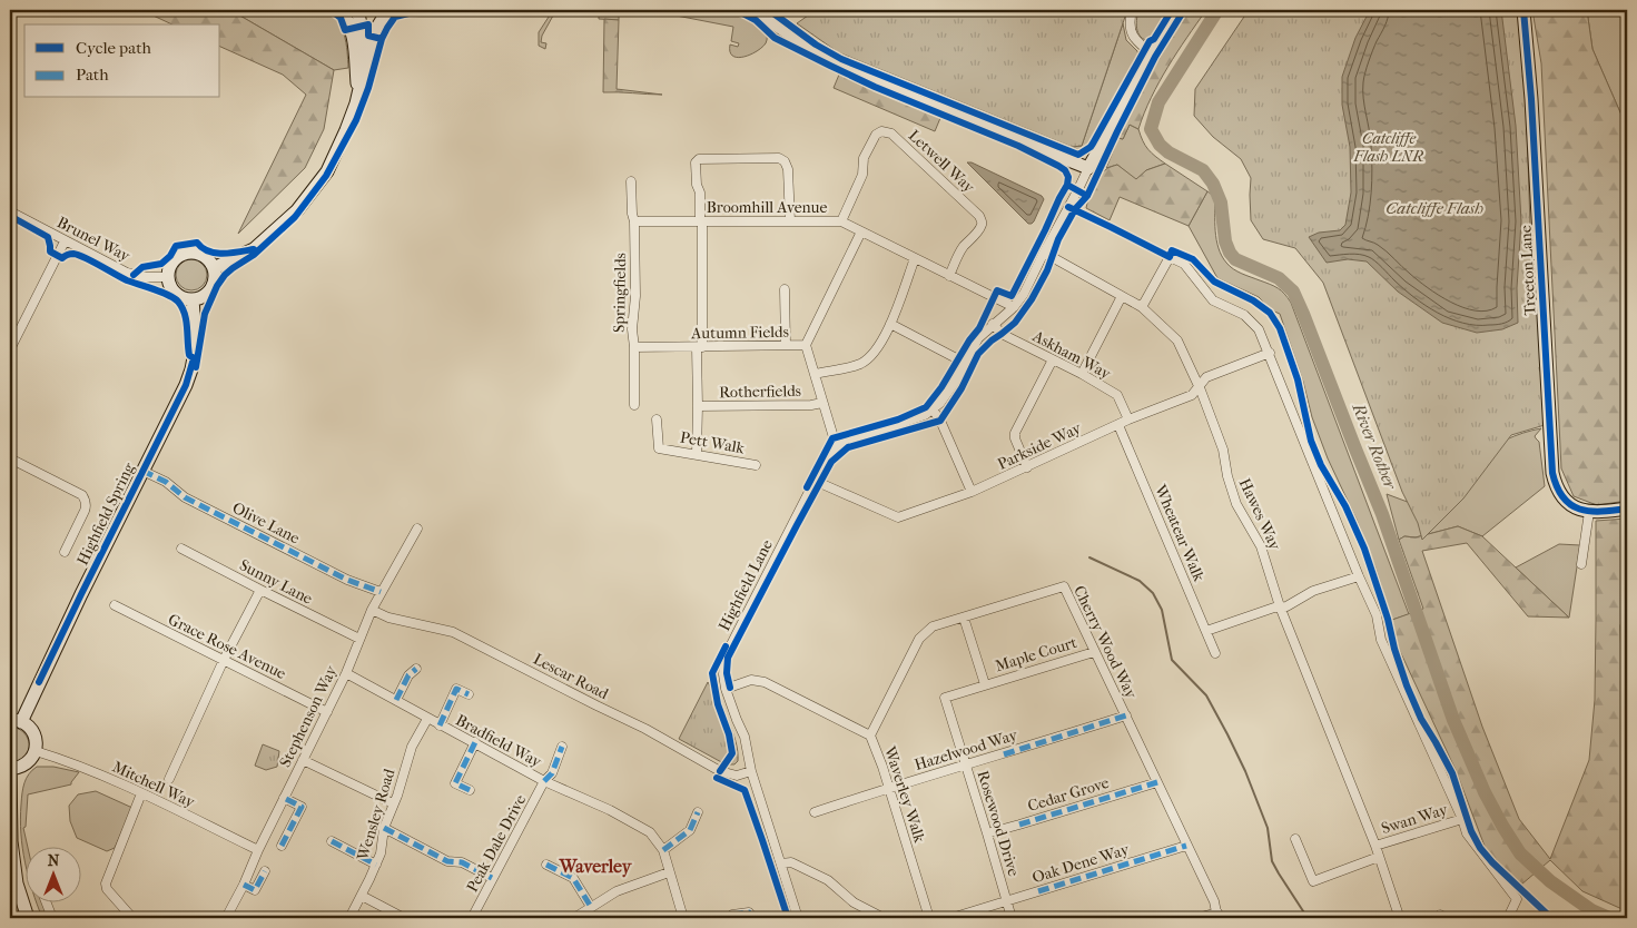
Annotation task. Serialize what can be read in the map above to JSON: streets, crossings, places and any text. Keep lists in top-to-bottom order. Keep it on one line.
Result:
{"streets":{"main road":["Treeton Lane","Highfield Spring"],"street":["Letwell Way","Broomhill Avenue","Brunel Way","Springfields","Autumn Fields","Askham Way","Rotherfields","Pett Walk","Parkside Way","Hawes Way","Olive Lane","Wheatear Walk","Sunny Lane","Highfield Lane","Cherry Wood Way","Grace Rose Avenue","Maple Court","Lescar Road","Stephenson Way","Bradfield Way","Hazelwood Way","Mitchell Way","Waverley Walk","Cedar Grove","Wensley Road","Swan Way","Rosewood Drive","Peak Dale Drive","Oak Dene Way"]},"crossings":[["Letwell Way","Broomhill Avenue"],["Broomhill Avenue","Springfields"],["Broomhill Avenue","Highfield Lane"],["Brunel Way","Highfield Spring"],["Springfields","Autumn Fields"],["Autumn Fields","Rotherfields"],["Autumn Fields","Highfield Lane"],["Askham Way","Parkside Way"],["Askham Way","Highfield Lane"],["Parkside Way","Hawes Way"],["Parkside Way","Wheatear Walk"],["Parkside Way","Highfield Lane"],["Highfield Spring","Olive Lane"],["Highfield Spring","Mitchell Way"],["Hawes Way","Highfield Lane"],["Hawes Way","Swan Way"],["Olive Lane","Stephenson Way"],["Sunny Lane","Stephenson Way"],["Highfield Lane","Lescar Road"],["Highfield Lane","Waverley Walk"],["Cherry Wood Way","Maple Court"],["Cherry Wood Way","Hazelwood Way"],["Cherry Wood Way","Waverley Walk"],["Cherry Wood Way","Cedar Grove"],["Cherry Wood Way","Oak Dene Way"],["Grace Rose Avenue","Stephenson Way"],["Maple Court","Rosewood Drive"],["Lescar Road","Stephenson Way"],["Stephenson Way","Bradfield Way"],["Stephenson Way","Mitchell Way"],["Bradfield Way","Wensley Road"],["Bradfield Way","Peak Dale Drive"],["Hazelwood Way","Waverley Walk"],["Hazelwood Way","Rosewood Drive"],["Cedar Grove","Rosewood Drive"],["Rosewood Drive","Oak Dene Way"]],"districts":["Waverley"],"water":["Catcliffe Flash","River Rother"],"parks":["Catcliffe Flash LNR"],"legend":["Cycle path","Path"],"north":"top"}
